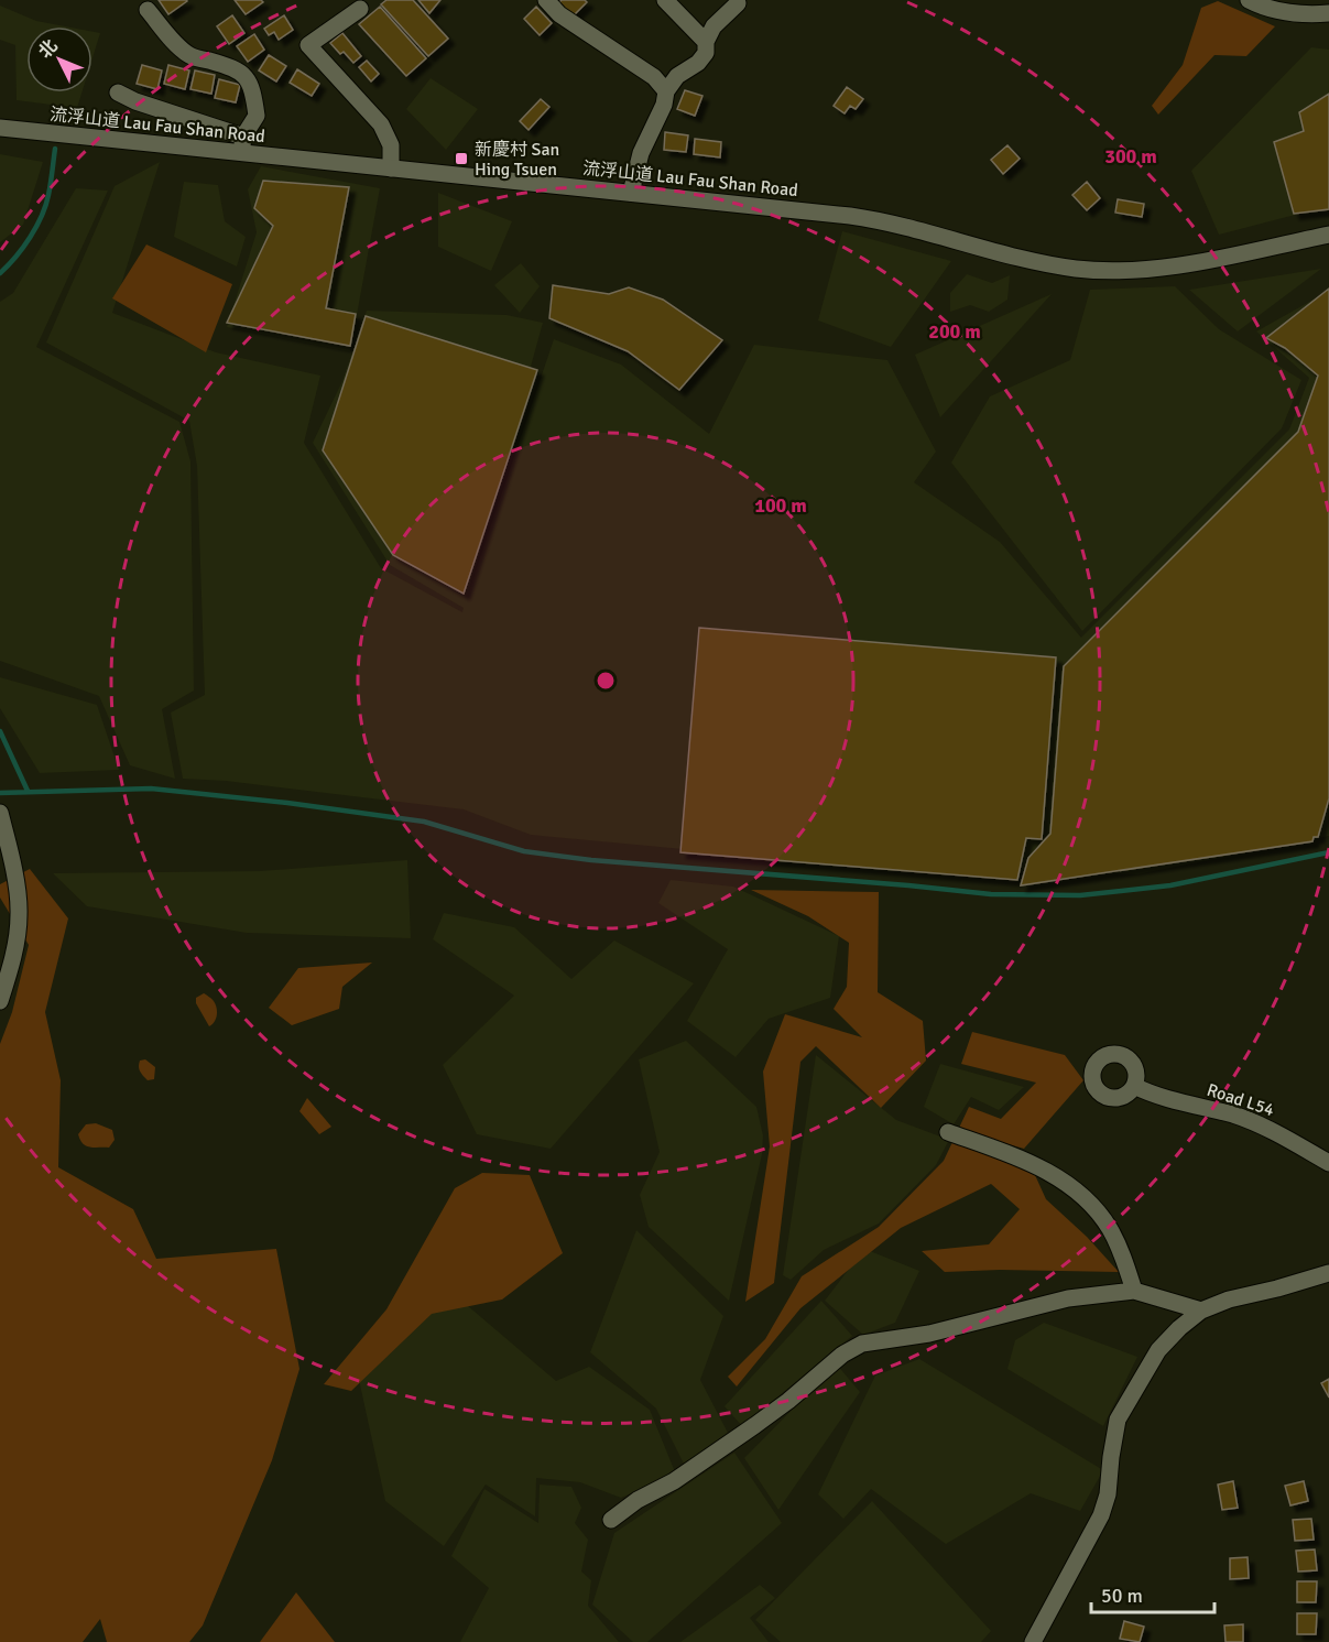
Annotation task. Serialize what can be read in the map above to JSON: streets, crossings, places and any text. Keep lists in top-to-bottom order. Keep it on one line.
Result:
{"streets":{"street":["流浮山道 Lau Fau Shan Road","Road L54"]},"places":{"transit":["新慶村 San Hing Tsuen"]},"scale_bar":"50 m","north":"top left","rings":["300 m","200 m","100 m"]}
